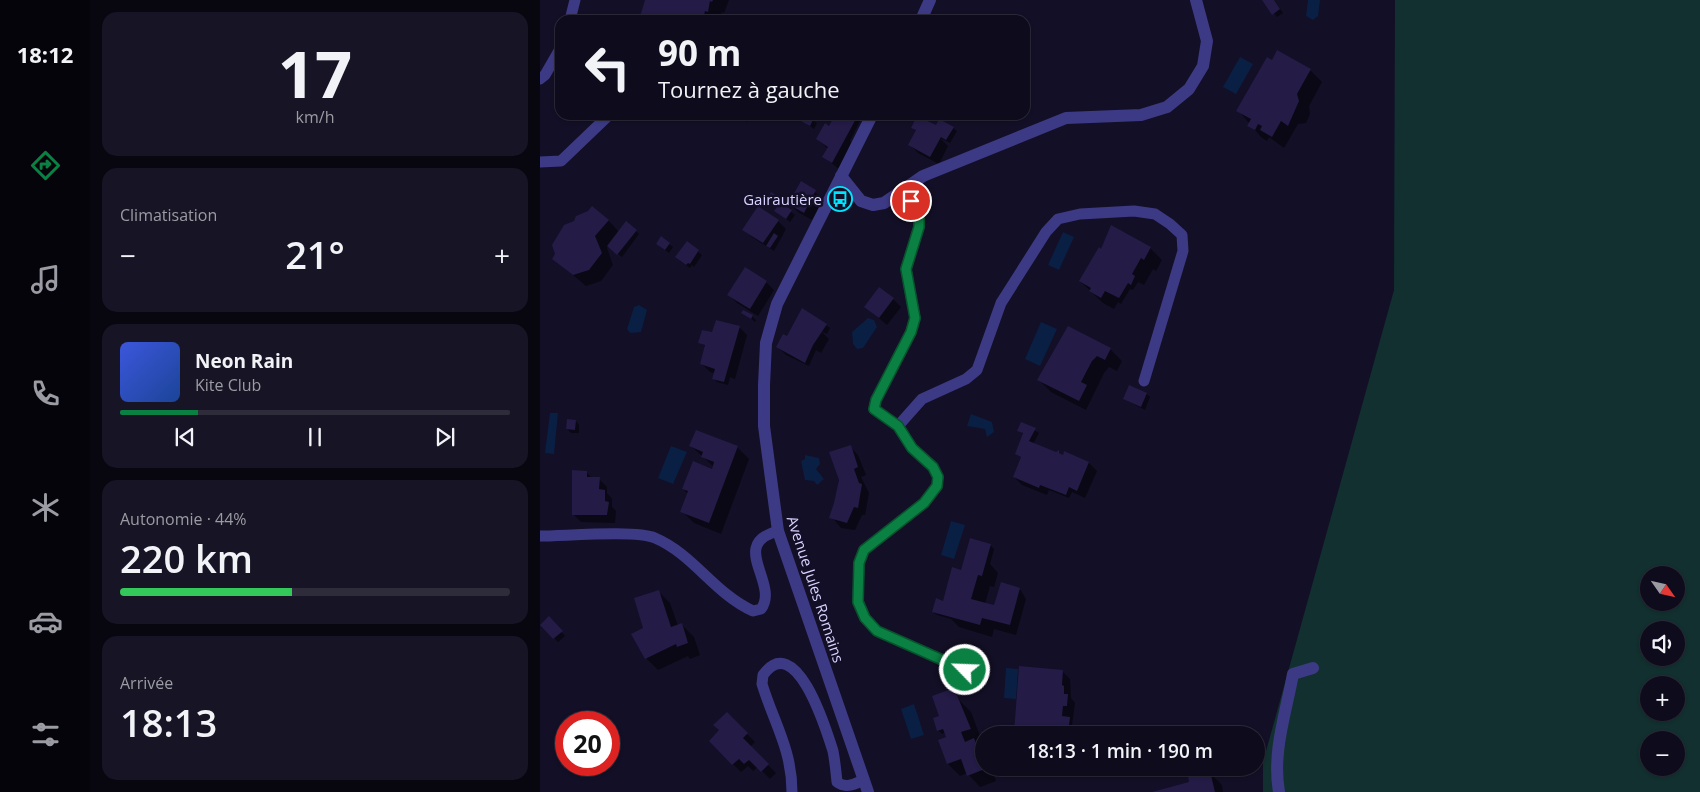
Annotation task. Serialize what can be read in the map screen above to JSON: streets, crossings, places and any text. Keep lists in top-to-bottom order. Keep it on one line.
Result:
{"streets":{"street":["Avenue Jules Romains"]},"places":{"bus stop":["Gairautière"]},"north":"bottom right","page":{"tabs":"18:12","tile":[["17","km/h"],"Climatisation",["Autonomie · 44%","220 km"],["Arrivée","18:13"]],"turn":["90 m","Tournez à gauche"],"heat":["−","21°","+"],"song":["Neon Rain","Kite Club"],"map_buttons":["+","−"],"limit":"20","trip":"18:13 · 1 min · 190 m"}}
